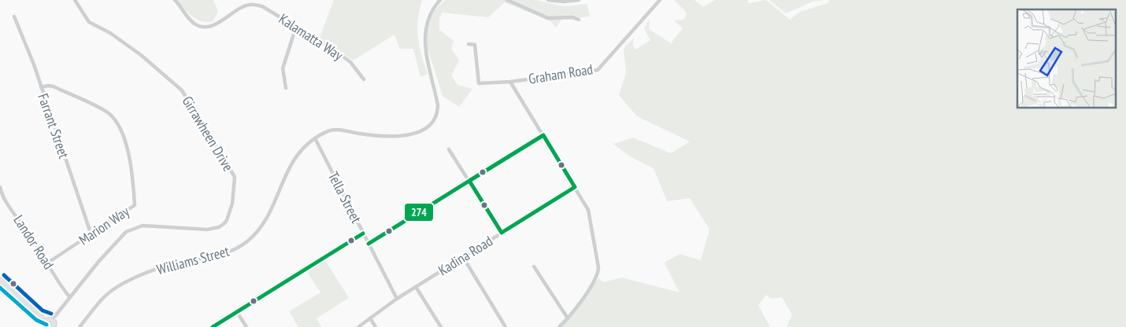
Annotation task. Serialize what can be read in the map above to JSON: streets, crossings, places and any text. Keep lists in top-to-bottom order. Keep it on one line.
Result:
{"streets":{"street":["Kalamatta Way","Graham Road","Farrant Street","Girrawheen Drive","Tella Street","Marion Way","Landor Road","Kadina Road","Williams Street"]},"crossings":[["Farrant Street","Marion Way"],["Girrawheen Drive","Landor Road"],["Tella Street","Kadina Road"],["Tella Street","Williams Street"],["Marion Way","Landor Road"]],"lines":["transit line 274"]}
